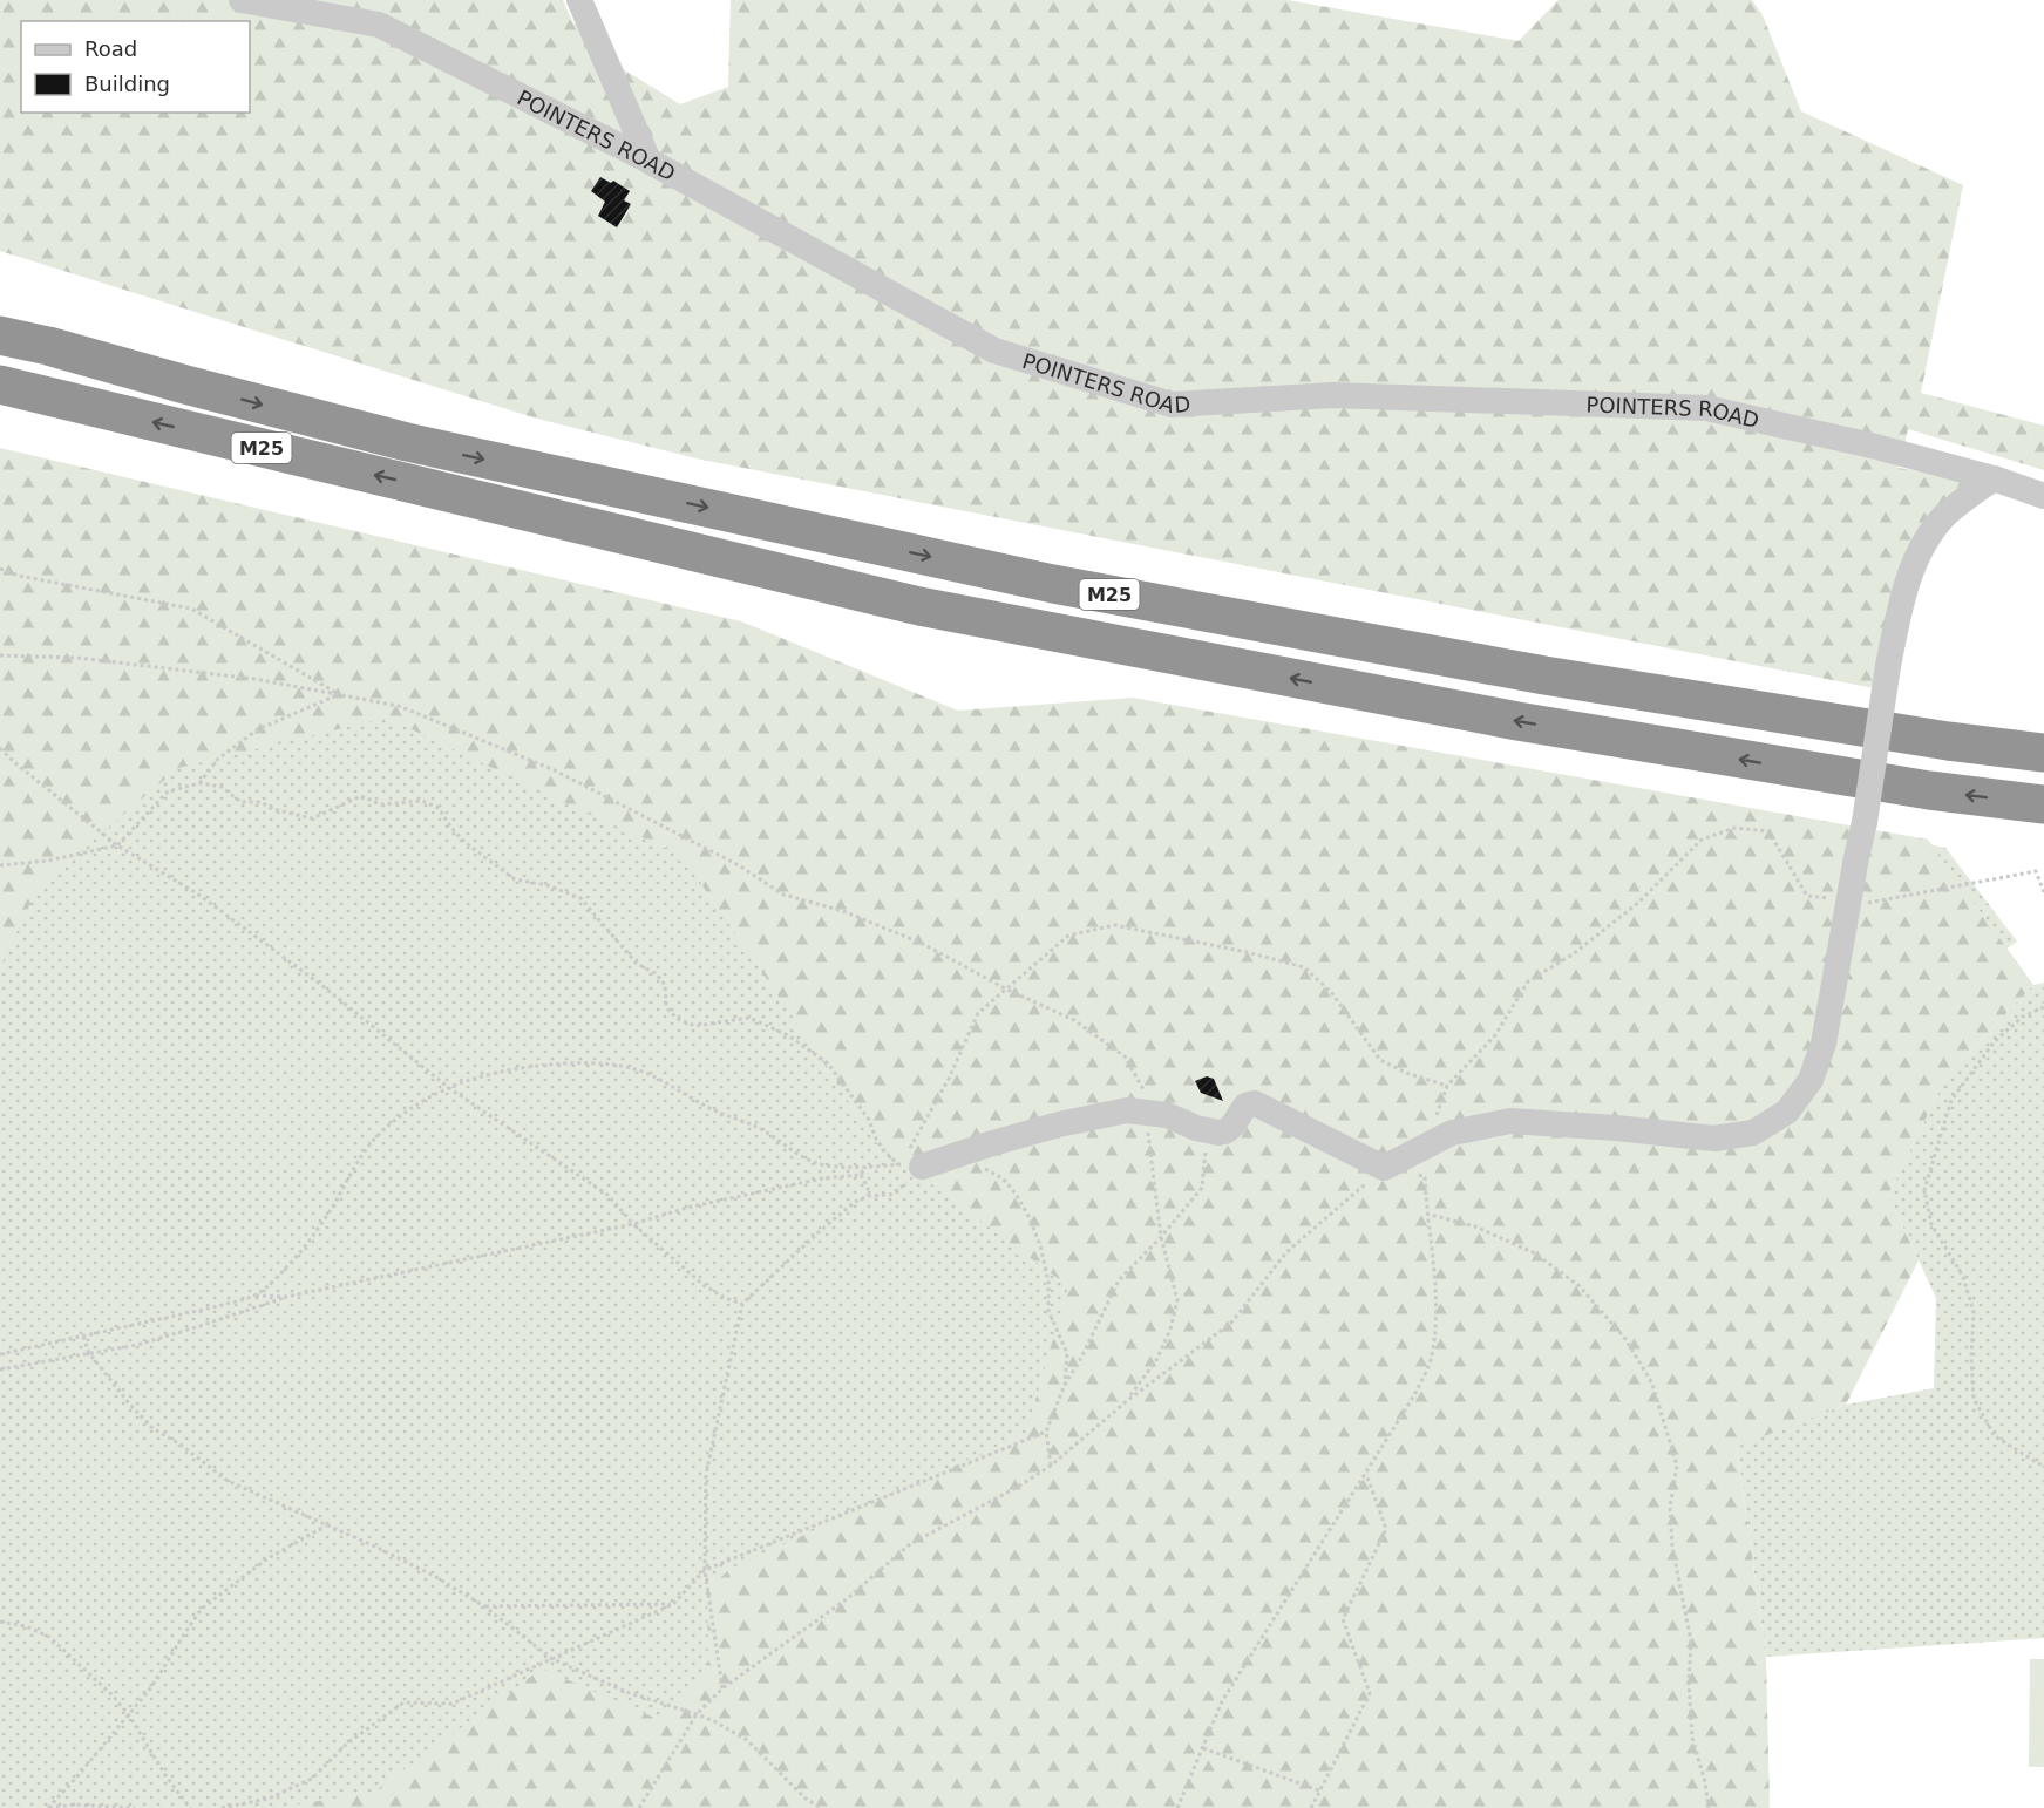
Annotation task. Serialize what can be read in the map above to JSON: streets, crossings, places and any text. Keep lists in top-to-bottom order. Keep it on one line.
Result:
{"streets":{"highway":["M25"],"street":["POINTERS ROAD"]},"legend":["Road","Building"]}
